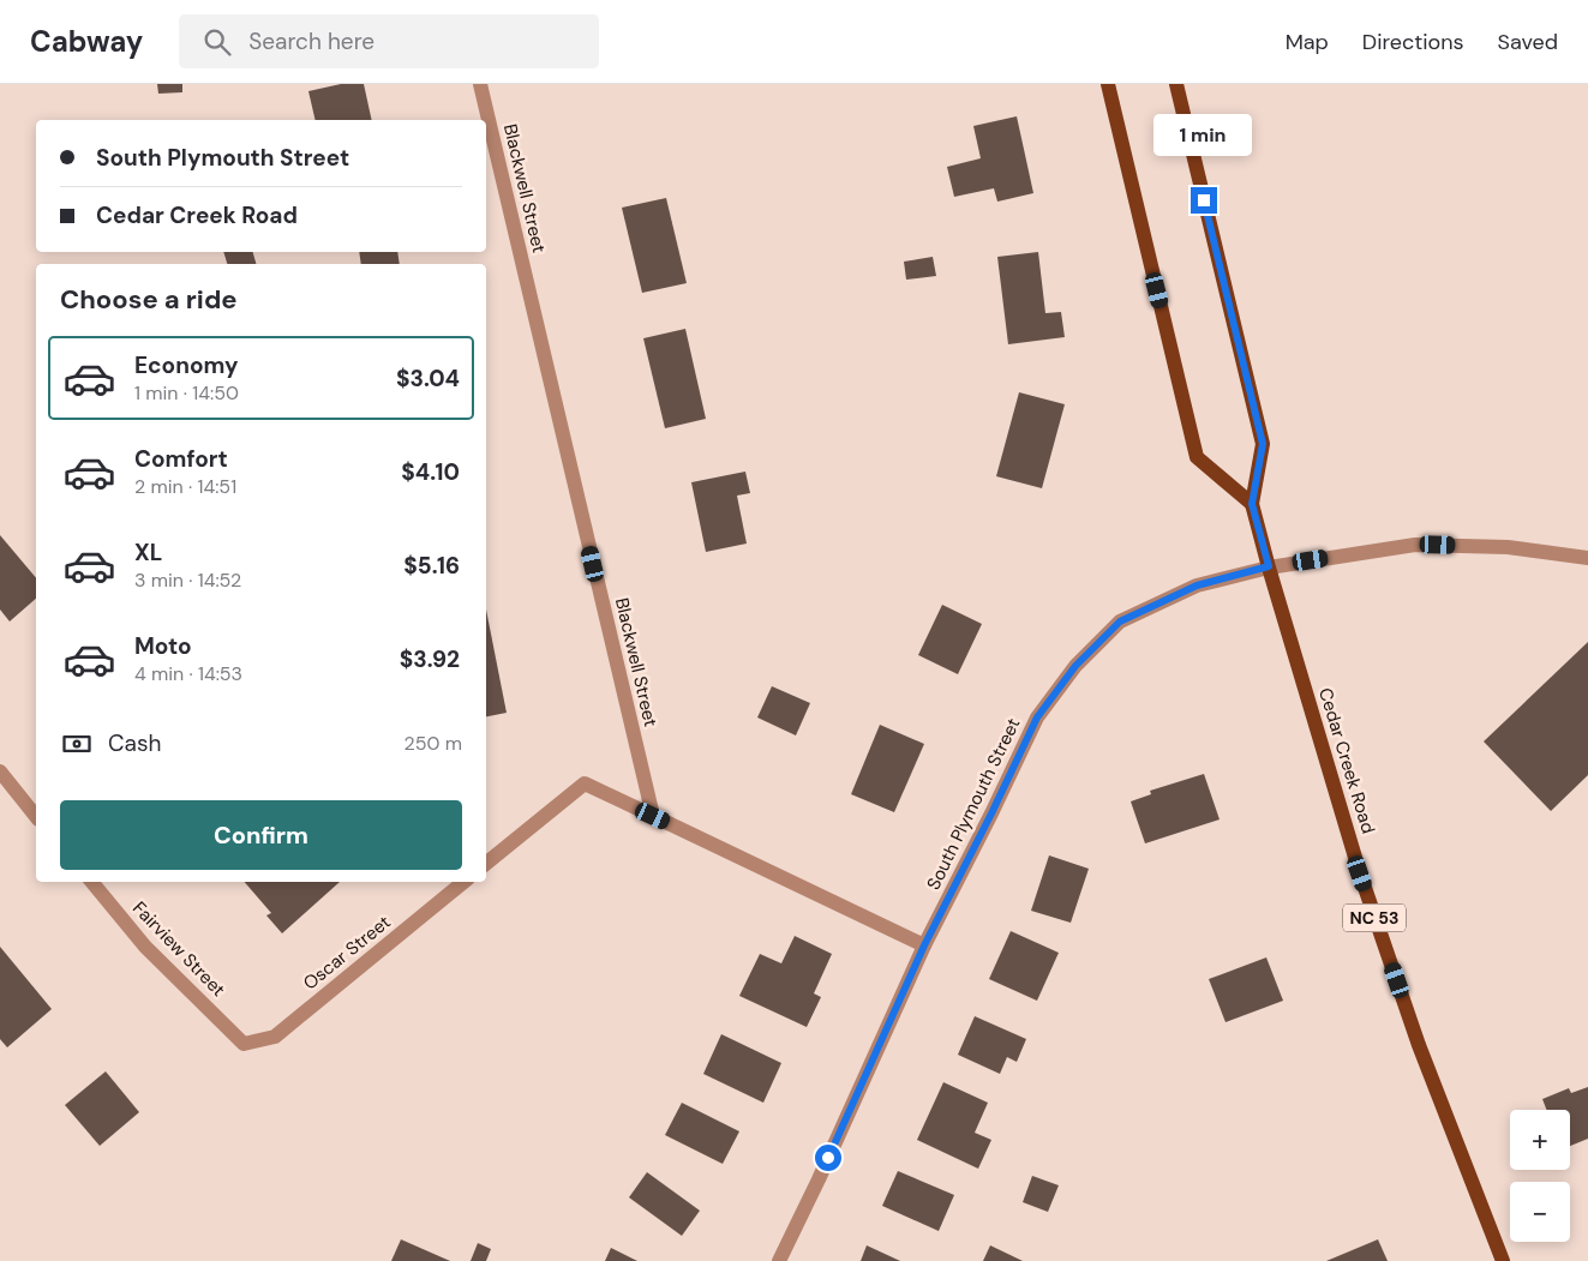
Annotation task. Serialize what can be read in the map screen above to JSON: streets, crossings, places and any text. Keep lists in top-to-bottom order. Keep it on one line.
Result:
{"streets":{"main road":["Cedar Creek Road","NC 53"],"street":["Blackwell Street","South Plymouth Street","Fairview Street","Oscar Street"]},"crossings":[["Cedar Creek Road","South Plymouth Street"],["Fairview Street","Oscar Street"]],"page":{"header":"Cabway","search":"Search here","nav":["Map","Directions","Saved"],"bubble":"1 min","banner":["South Plymouth Street","Cedar Creek Road"],"heading":"Choose a ride","list":[{"name":"Economy","note":"1 min · 14:50","value":"$3.04"},{"name":"Comfort","note":"2 min · 14:51","value":"$4.10"},{"name":"XL","note":"3 min · 14:52","value":"$5.16"},{"name":"Moto","note":"4 min · 14:53","value":"$3.92"}],"pay":["Cash","250 m"],"buttons":"Confirm","map_buttons":["+","−"]}}
